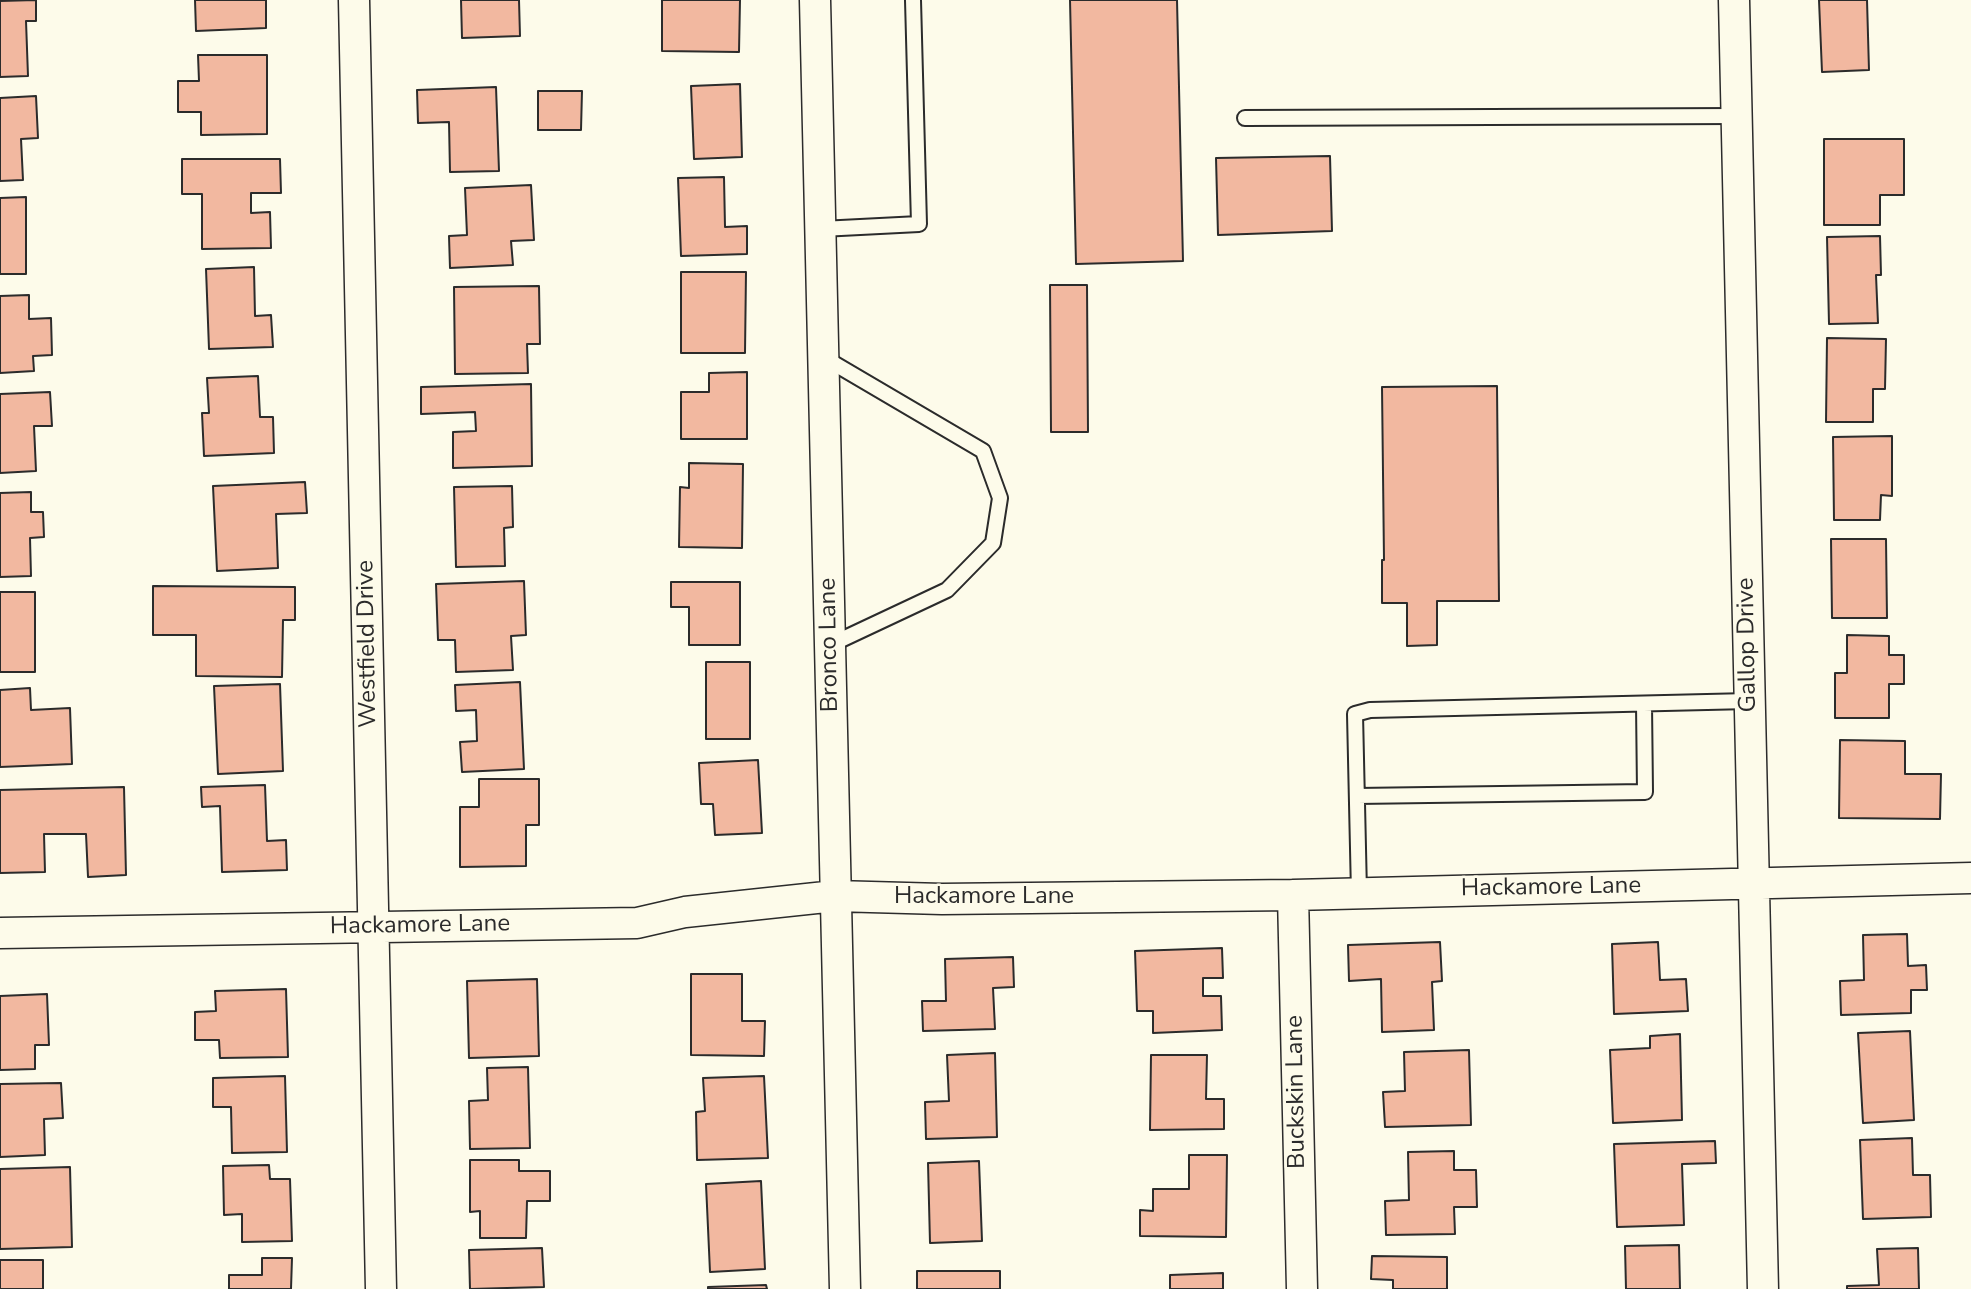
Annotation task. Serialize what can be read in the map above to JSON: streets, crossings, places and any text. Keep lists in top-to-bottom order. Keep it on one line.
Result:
{"streets":{"street":["Westfield Drive","Bronco Lane","Gallop Drive","Hackamore Lane","Buckskin Lane"]},"crossings":[["Westfield Drive","Hackamore Lane"],["Bronco Lane","Hackamore Lane"],["Gallop Drive","Hackamore Lane"],["Hackamore Lane","Buckskin Lane"]]}
